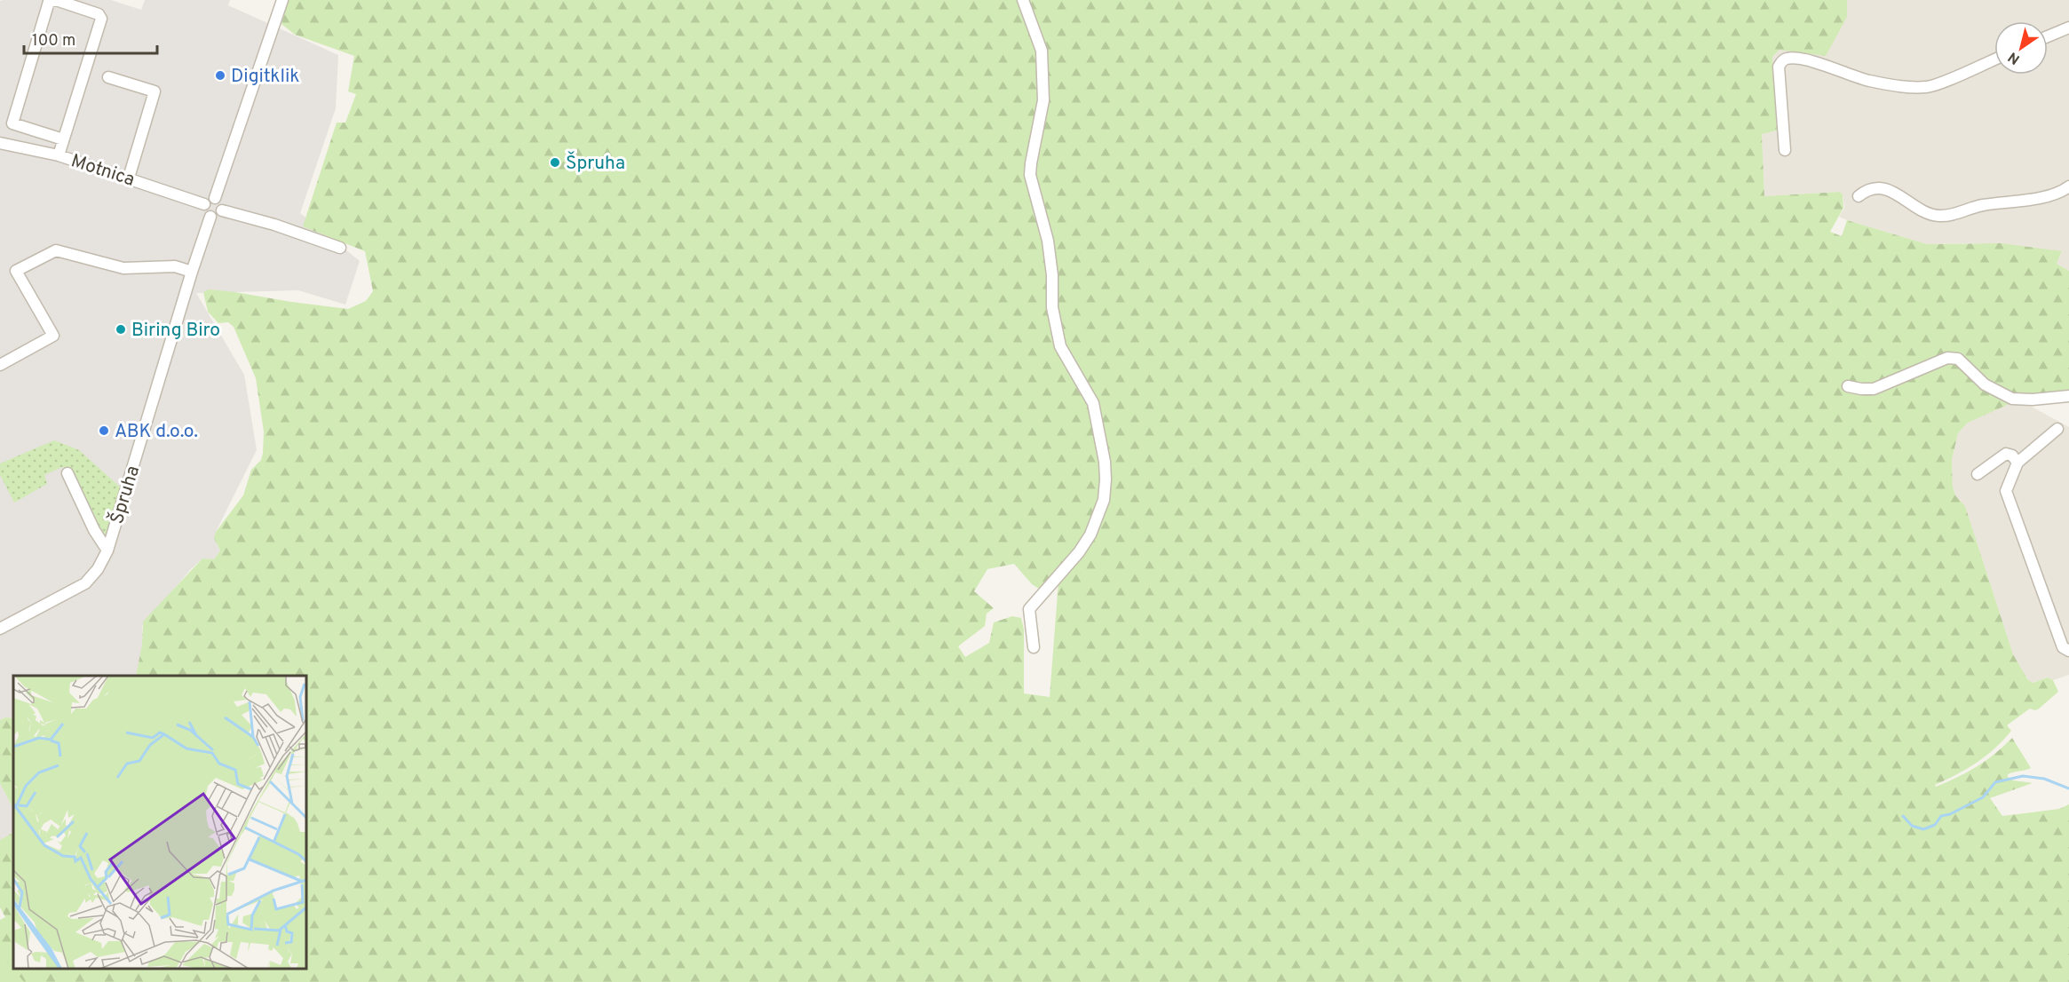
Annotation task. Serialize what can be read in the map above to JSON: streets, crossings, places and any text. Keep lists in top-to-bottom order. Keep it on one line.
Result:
{"streets":{"street":["Motnica","Špruha"]},"crossings":[["Motnica","Špruha"]],"places":["Digitklik","Špruha","Biring Biro","ABK d.o.o."],"scale_bar":"100 m","north":"bottom left"}
